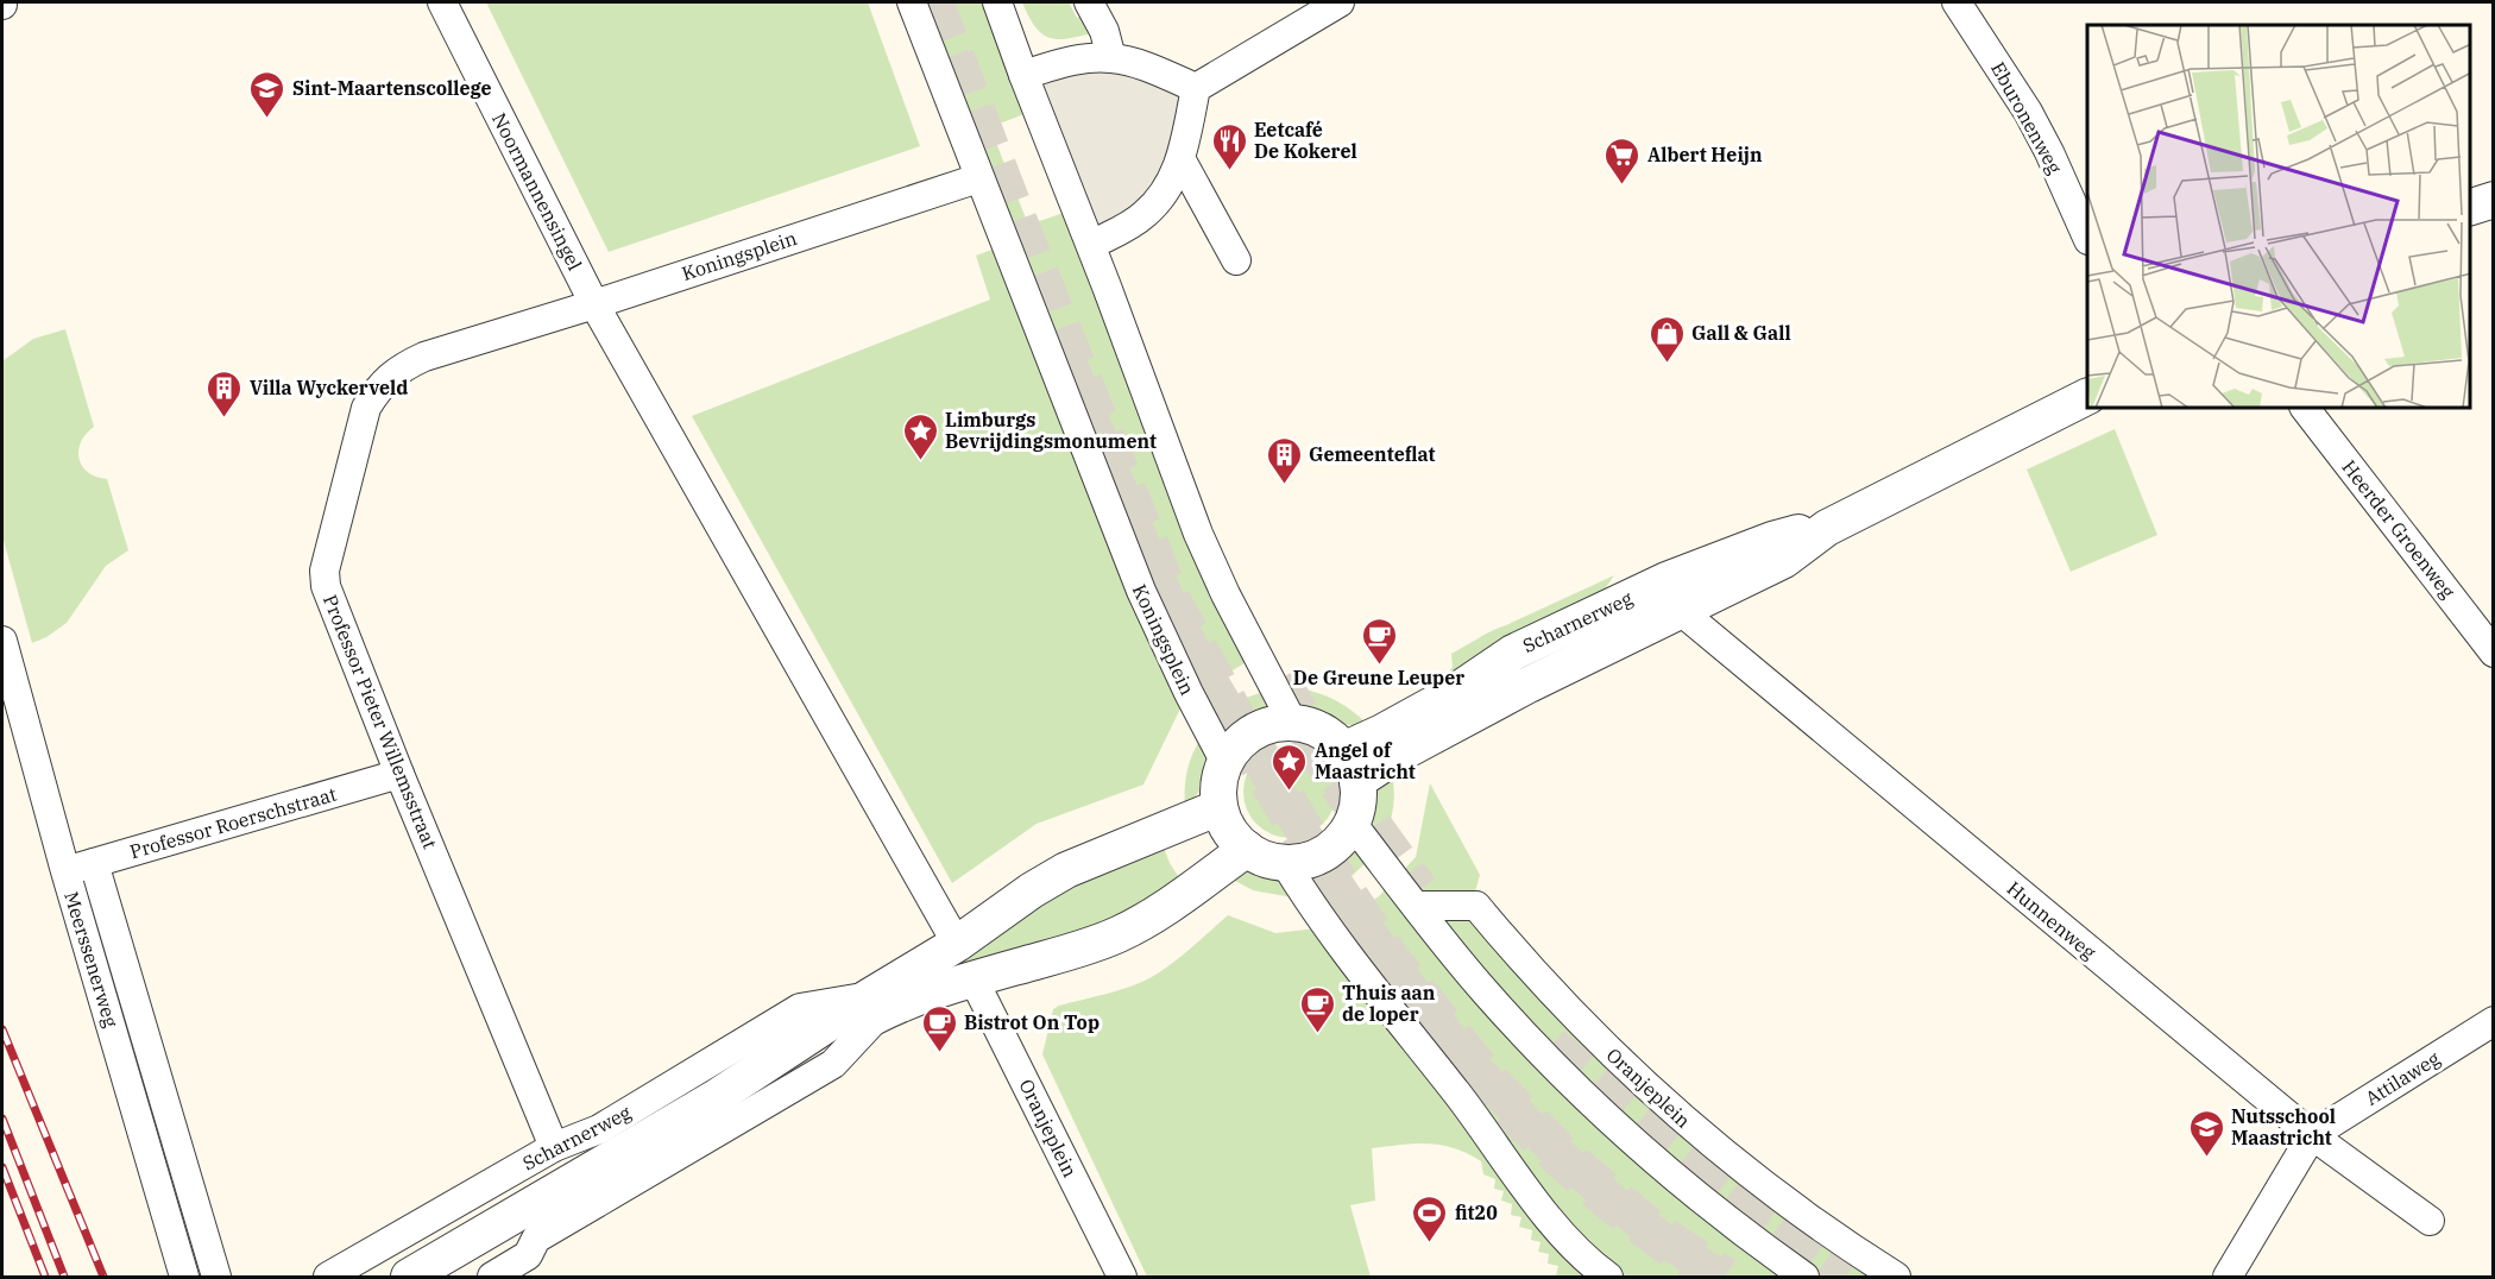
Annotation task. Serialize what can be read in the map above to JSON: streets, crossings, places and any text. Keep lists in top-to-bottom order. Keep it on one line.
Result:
{"streets":{"street":["Eburonenweg","Noormannensingel","Koningsplein","Heerder Groenweg","Scharnerweg","Professor Pieter Willemsstraat","Professor Roerschstraat","Hunnenweg","Meerssenerweg","Attilaweg","Oranjeplein"]},"crossings":[["Noormannensingel","Koningsplein"],["Noormannensingel","Professor Pieter Willemsstraat"],["Koningsplein","Scharnerweg"],["Koningsplein","Professor Pieter Willemsstraat"],["Scharnerweg","Professor Pieter Willemsstraat"],["Scharnerweg","Hunnenweg"],["Scharnerweg","Oranjeplein"],["Professor Pieter Willemsstraat","Professor Roerschstraat"],["Professor Roerschstraat","Meerssenerweg"],["Hunnenweg","Attilaweg"]],"places":{"school or university":["Sint-Maartenscollege","Nutsschool Maastricht"],"restaurant":["Eetcafé De Kokerel"],"supermarket":["Albert Heijn"],"shop":["Gall & Gall"],"building":["Villa Wyckerveld","Gemeenteflat"],"place":["Limburgs Bevrijdingsmonument","Angel of Maastricht"],"cafe":["De Greune Leuper","Thuis aan de loper","Bistrot On Top"],"sports":["fit20"]}}
